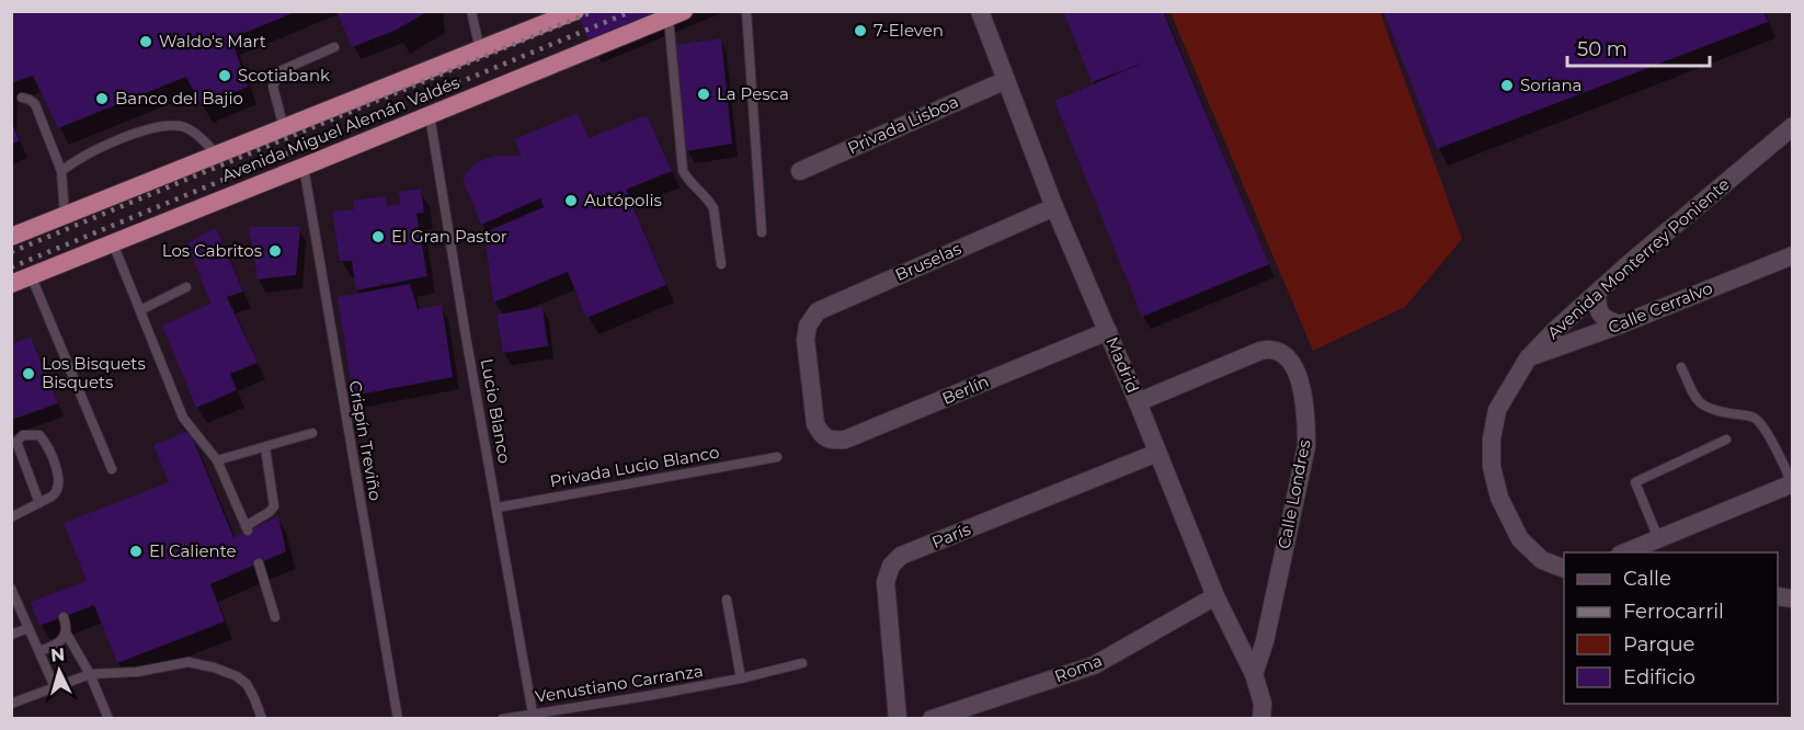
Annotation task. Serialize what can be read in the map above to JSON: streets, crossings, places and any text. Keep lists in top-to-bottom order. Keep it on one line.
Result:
{"streets":{"highway":["Avenida Miguel Alemán Valdés"],"street":["Privada Lisboa","Avenida Monterrey Poniente","Bruselas","Calle Cerralvo","Madrid","Berlín","Calle Londres","París","Roma"],"lane":["Lucio Blanco","Crispín Treviño","Privada Lucio Blanco","Venustiano Carranza"]},"crossings":[["Privada Lisboa","Madrid"],["Avenida Miguel Alemán Valdés","Lucio Blanco"],["Avenida Miguel Alemán Valdés","Crispín Treviño"],["Avenida Monterrey Poniente","Calle Cerralvo"],["Bruselas","Madrid"],["Bruselas","Berlín"],["Madrid","Berlín"],["Madrid","Calle Londres"],["Madrid","París"],["Madrid","Roma"],["Lucio Blanco","Privada Lucio Blanco"],["Lucio Blanco","Venustiano Carranza"]],"places":["7-Eleven","Waldo's Mart","Scotiabank","Soriana","La Pesca","Banco del Bajio","Autópolis","El Gran Pastor","Los Cabritos","Los Bisquets Bisquets","El Caliente"],"legend":["Calle","Ferrocarril","Parque","Edificio"],"scale_bar":"50 m","north":"top"}
